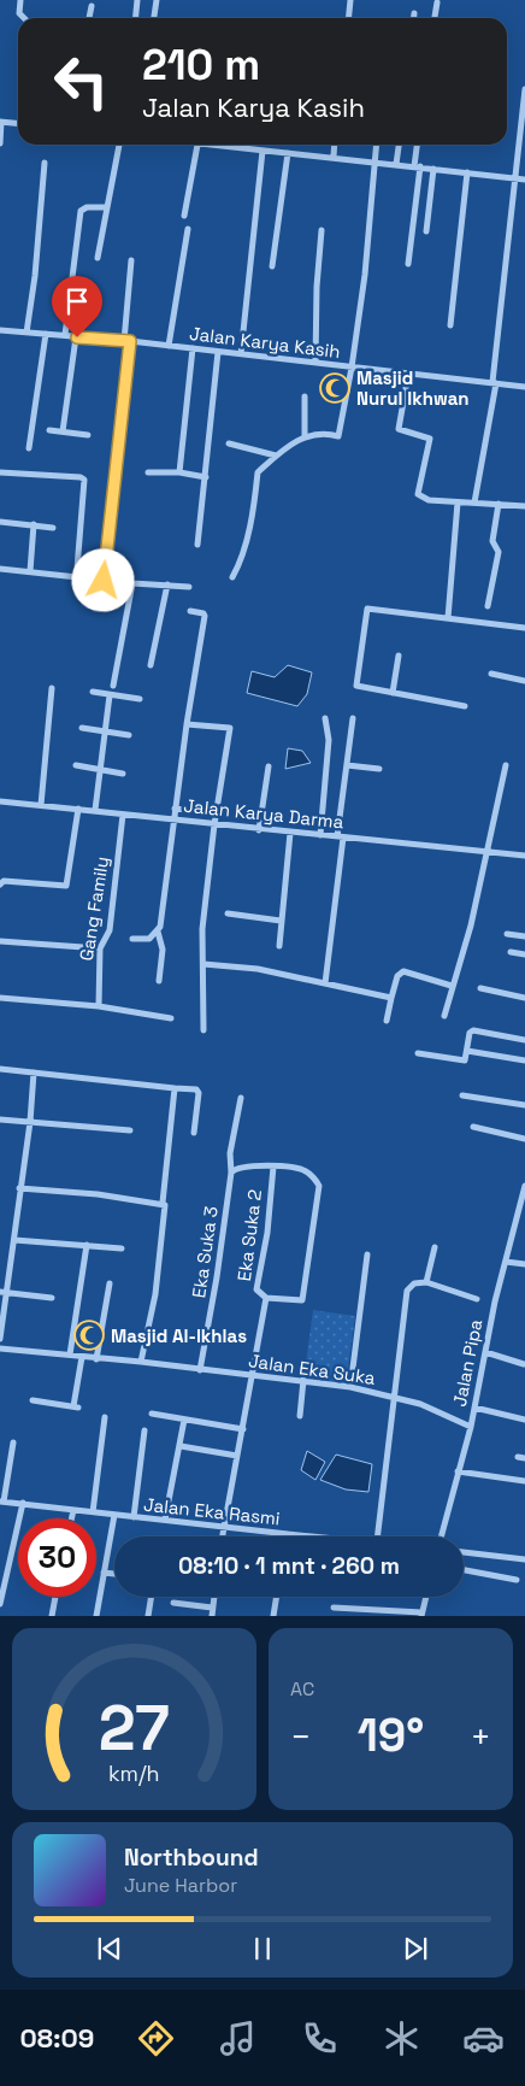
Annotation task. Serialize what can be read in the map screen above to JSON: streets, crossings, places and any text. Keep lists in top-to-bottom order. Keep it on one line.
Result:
{"streets":{"street":["Jalan Karya Kasih","Jalan Karya Darma","Gang Family","Eka Suka 2","Eka Suka 3","Jalan Pipa","Jalan Eka Suka","Jalan Eka Rasmi"]},"crossings":[["Jalan Karya Darma","Gang Family"],["Eka Suka 2","Jalan Eka Suka"],["Eka Suka 2","Jalan Eka Rasmi"],["Eka Suka 3","Jalan Eka Suka"],["Jalan Pipa","Jalan Eka Suka"]],"places":{"mosque":["Masjid Nurul Ikhwan","Masjid Al-Ikhlas"]},"page":{"turn":["210 m","Jalan Karya Kasih"],"limit":"30","trip":"08:10 · 1 mnt · 260 m","tile":"AC","heat":["−","19°","+"],"song":["Northbound","June Harbor"],"tabs":"08:09","gauge":["27","km/h"]}}
